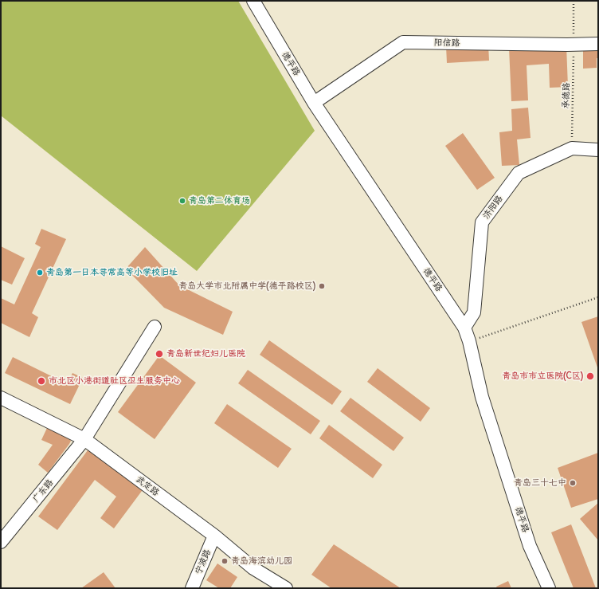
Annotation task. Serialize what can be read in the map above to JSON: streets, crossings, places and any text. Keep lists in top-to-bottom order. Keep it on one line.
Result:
{"streets":{"street":["阳信路","德平路","济阳路","武定路","广东路","宁波路"],"path":["承德路"]},"crossings":[["阳信路","德平路"],["阳信路","承德路"],["德平路","济阳路"],["承德路","济阳路"],["武定路","广东路"],["武定路","宁波路"]],"places":["青岛第二体育场","青岛第一日本寻常高等小学校旧址","青岛大学市北附属中学(德平路校区)","青岛新世纪妇儿医院","青岛市市立医院(C区)","市北区小港街道社区卫生服务中心","青岛三十七中","青岛海滨幼儿园"]}
